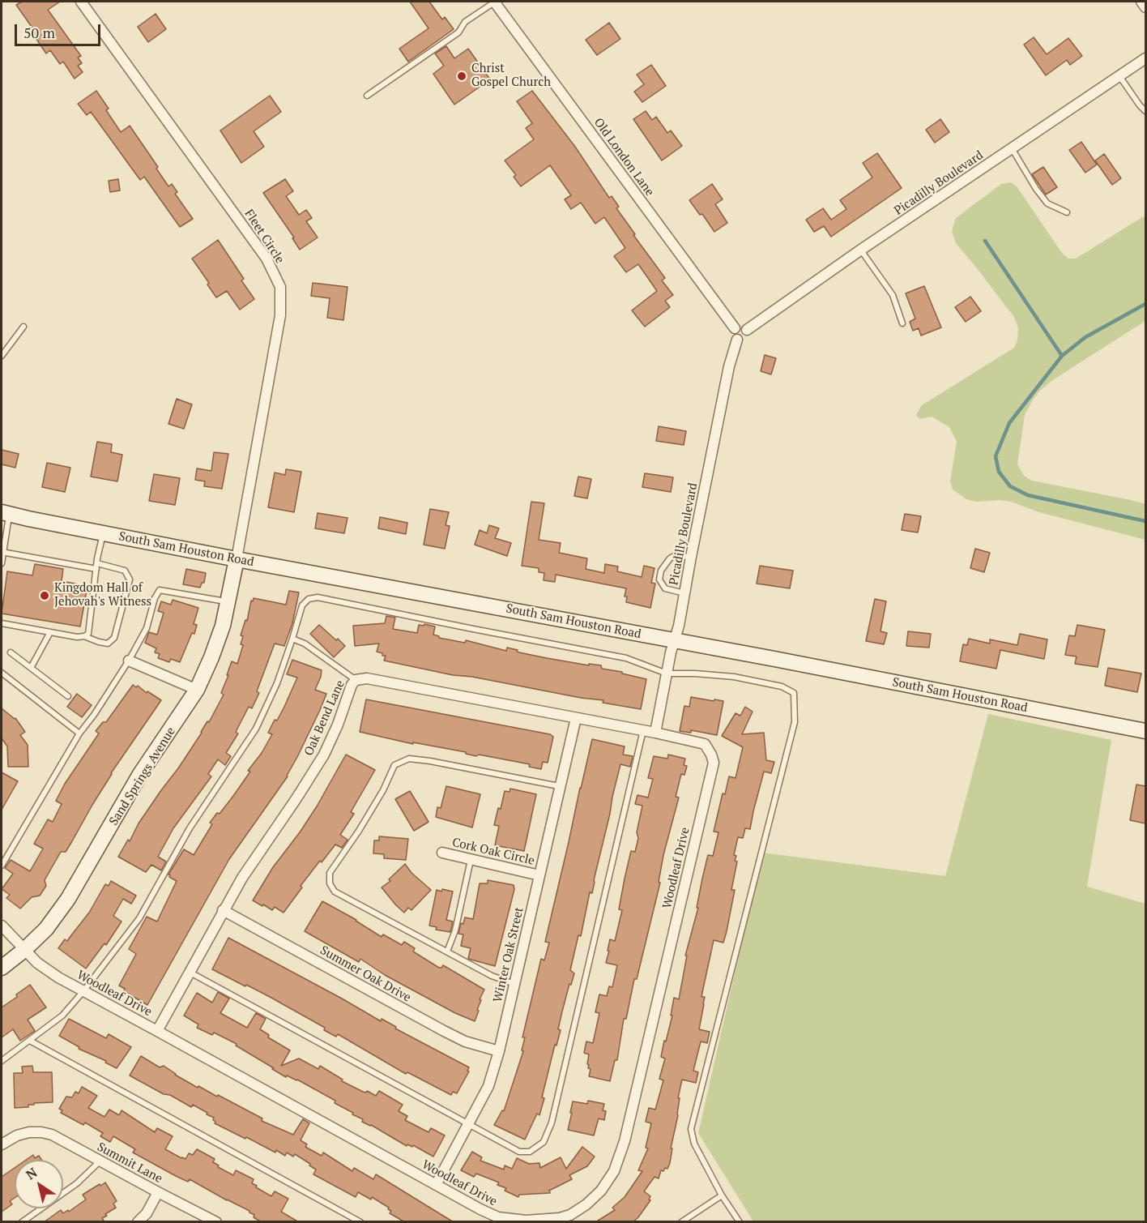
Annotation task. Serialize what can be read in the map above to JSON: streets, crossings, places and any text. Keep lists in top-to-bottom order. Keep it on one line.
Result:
{"streets":{"street":["Old London Lane","Picadilly Boulevard","Fleet Circle","South Sam Houston Road","Oak Bend Lane","Sand Springs Avenue","Cork Oak Circle","Woodleaf Drive","Winter Oak Street","Summer Oak Drive","Summit Lane"]},"crossings":[["Old London Lane","Picadilly Boulevard"],["Picadilly Boulevard","South Sam Houston Road"],["Picadilly Boulevard","Oak Bend Lane"],["Fleet Circle","South Sam Houston Road"],["Fleet Circle","Sand Springs Avenue"],["South Sam Houston Road","Sand Springs Avenue"],["Oak Bend Lane","Woodleaf Drive"],["Oak Bend Lane","Winter Oak Street"],["Oak Bend Lane","Summer Oak Drive"],["Sand Springs Avenue","Woodleaf Drive"],["Cork Oak Circle","Winter Oak Street"],["Woodleaf Drive","Winter Oak Street"],["Winter Oak Street","Summer Oak Drive"]],"places":["Christ Gospel Church","Kingdom Hall of Jehovah's Witness"],"scale_bar":"50 m","north":"top left"}
